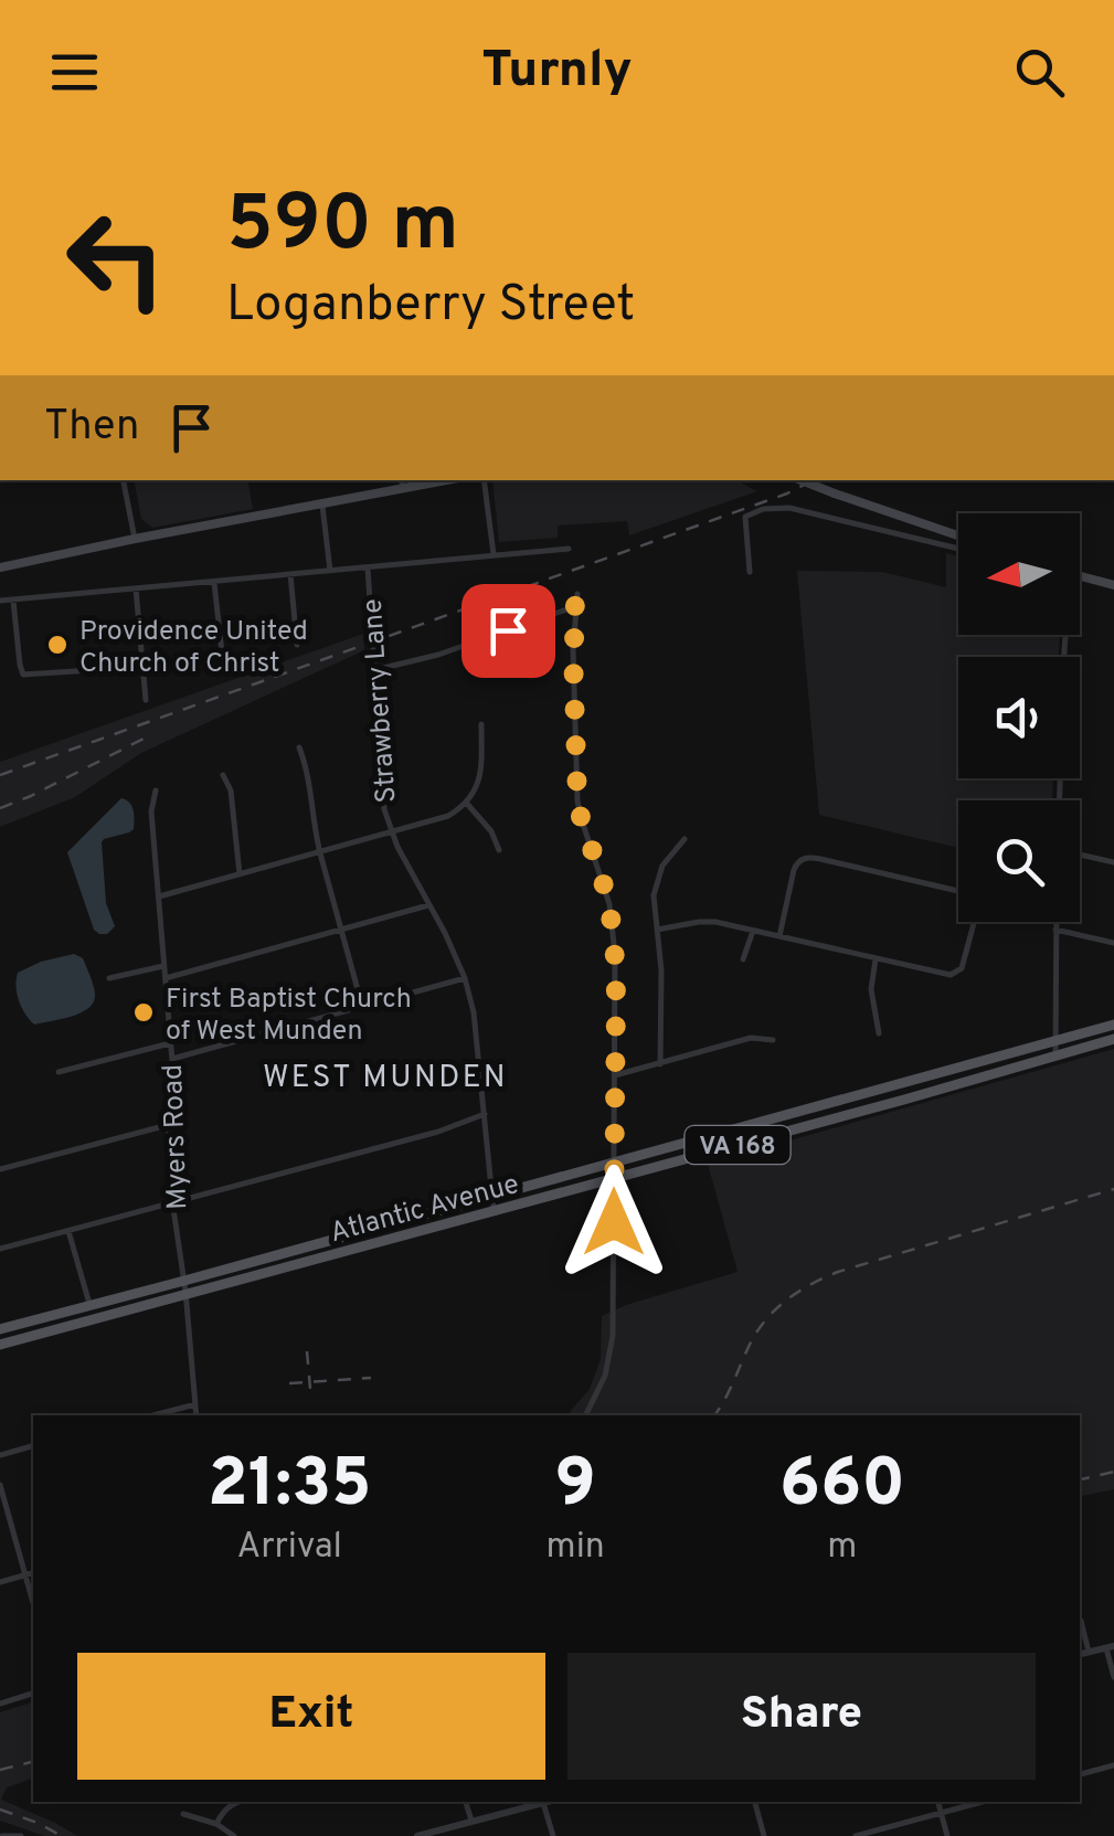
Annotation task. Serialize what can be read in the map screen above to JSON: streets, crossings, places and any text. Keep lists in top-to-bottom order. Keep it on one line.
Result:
{"streets":{"main road":["VA 168","Atlantic Avenue"],"street":["Strawberry Lane","Myers Road"]},"crossings":[["Strawberry Lane","Atlantic Avenue"],["Myers Road","Atlantic Avenue"]],"districts":["WEST MUNDEN"],"places":["Providence United Church of Christ","First Baptist Church of West Munden"],"north":"left","page":{"header":"Turnly","turn":["590 m","Loganberry Street"],"then":"Then","eta":["21:35","Arrival","9","min","660","m"],"buttons":["Exit","Share"]}}
